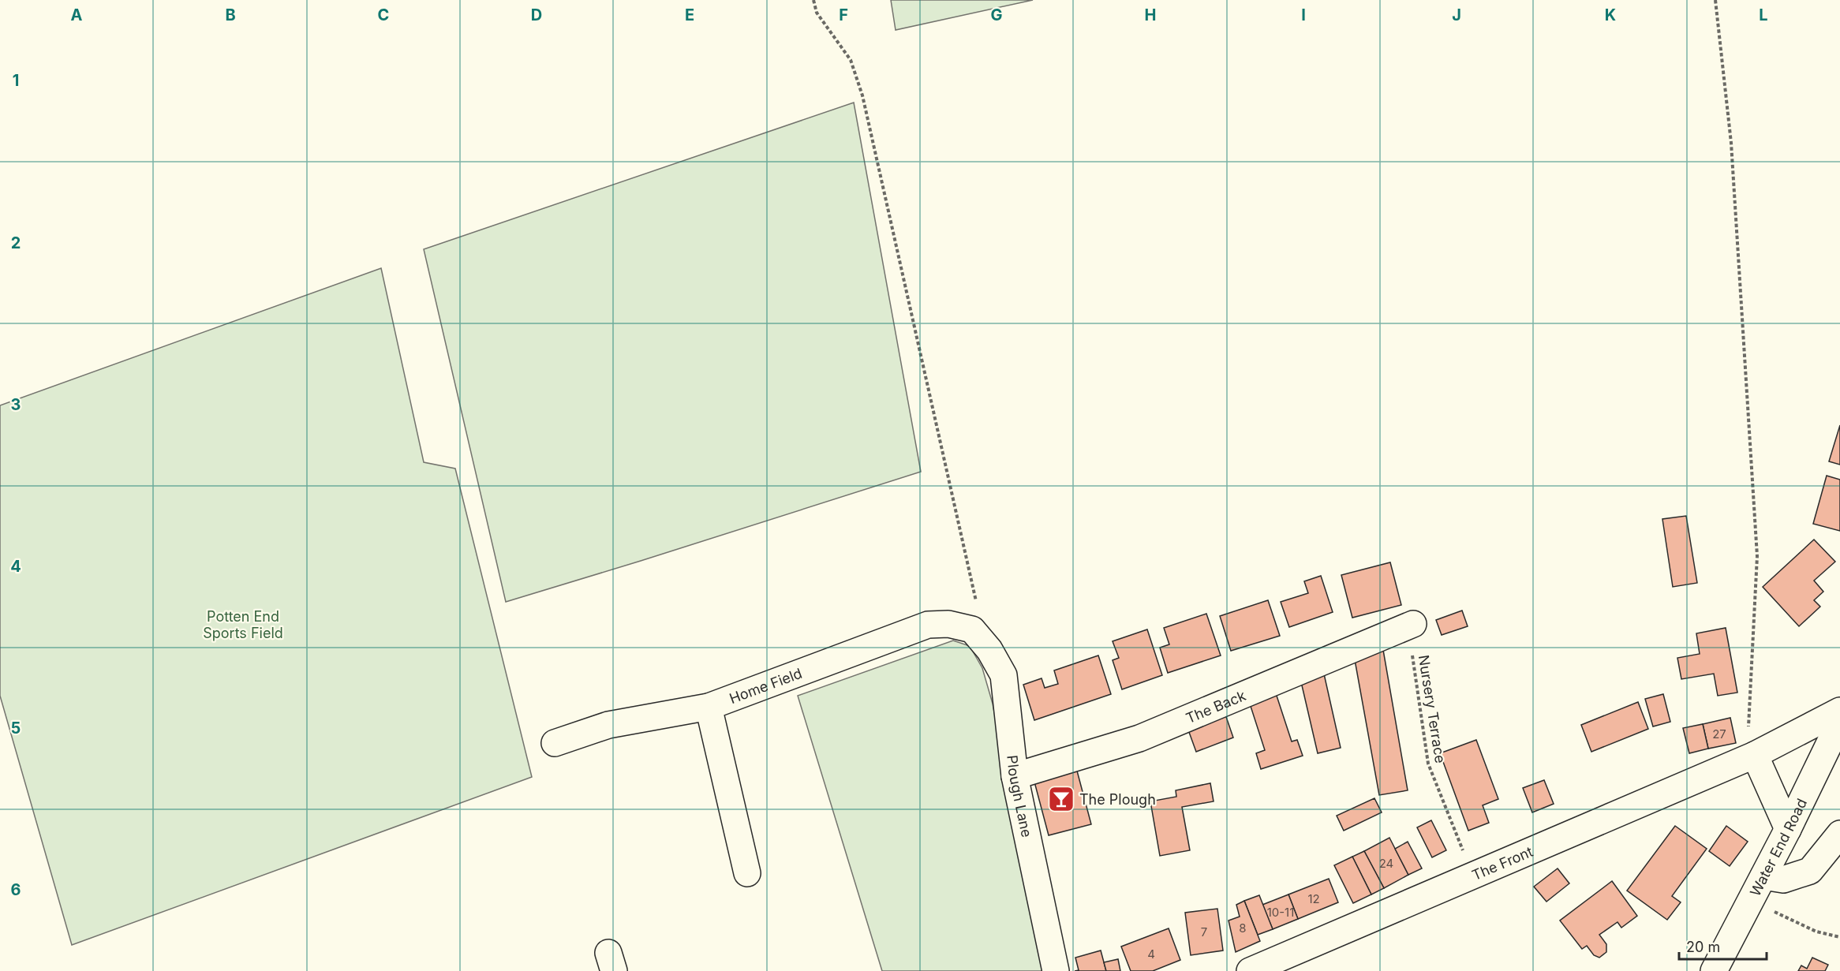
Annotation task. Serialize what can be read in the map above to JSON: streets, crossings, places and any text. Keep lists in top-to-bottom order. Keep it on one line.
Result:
{"streets":{"street":["Home Field","The Back","Plough Lane","Water End Road","The Front"],"path":["Nursery Terrace"]},"crossings":[["Home Field","Plough Lane"],["The Back","Nursery Terrace"],["The Back","Plough Lane"],["Nursery Terrace","The Front"]],"parks":["Potten End Sports Field"],"places":{"bar":["The Plough"]},"house_numbers":["27","24","12","10-11","8","7","4"],"scale_bar":"20 m","grid":{"columns":["A","B","C","D","E","F","G","H","I","J","K","L"],"rows":["1","2","3","4","5","6"]}}
